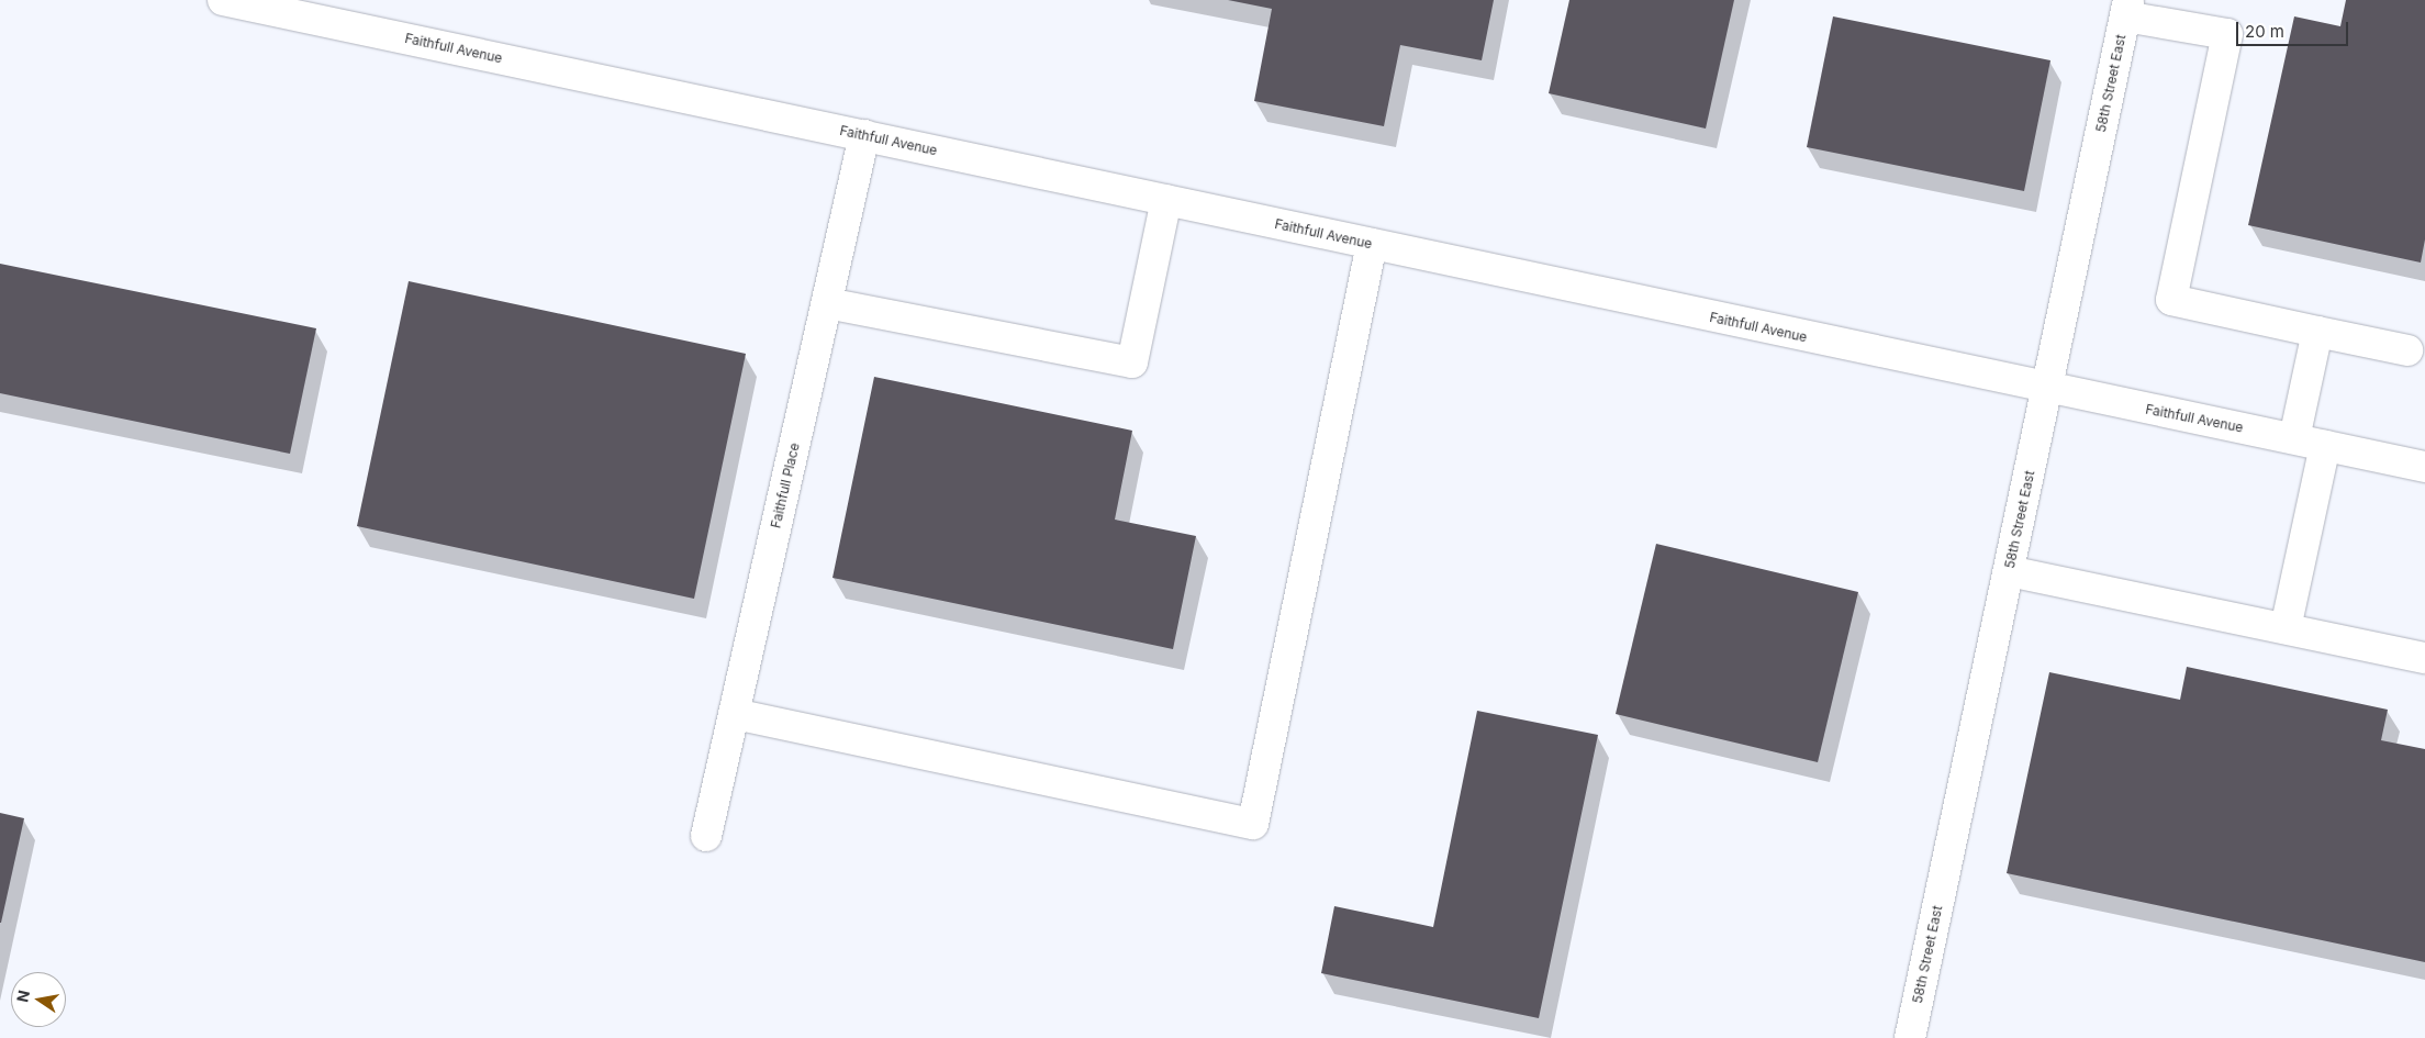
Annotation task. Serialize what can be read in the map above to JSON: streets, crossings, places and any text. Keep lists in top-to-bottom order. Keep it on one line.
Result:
{"streets":{"street":["Faithfull Avenue","58th Street East","Faithfull Place"]},"crossings":[["Faithfull Avenue","58th Street East"],["Faithfull Avenue","Faithfull Place"]],"scale_bar":"20 m","north":"left"}
